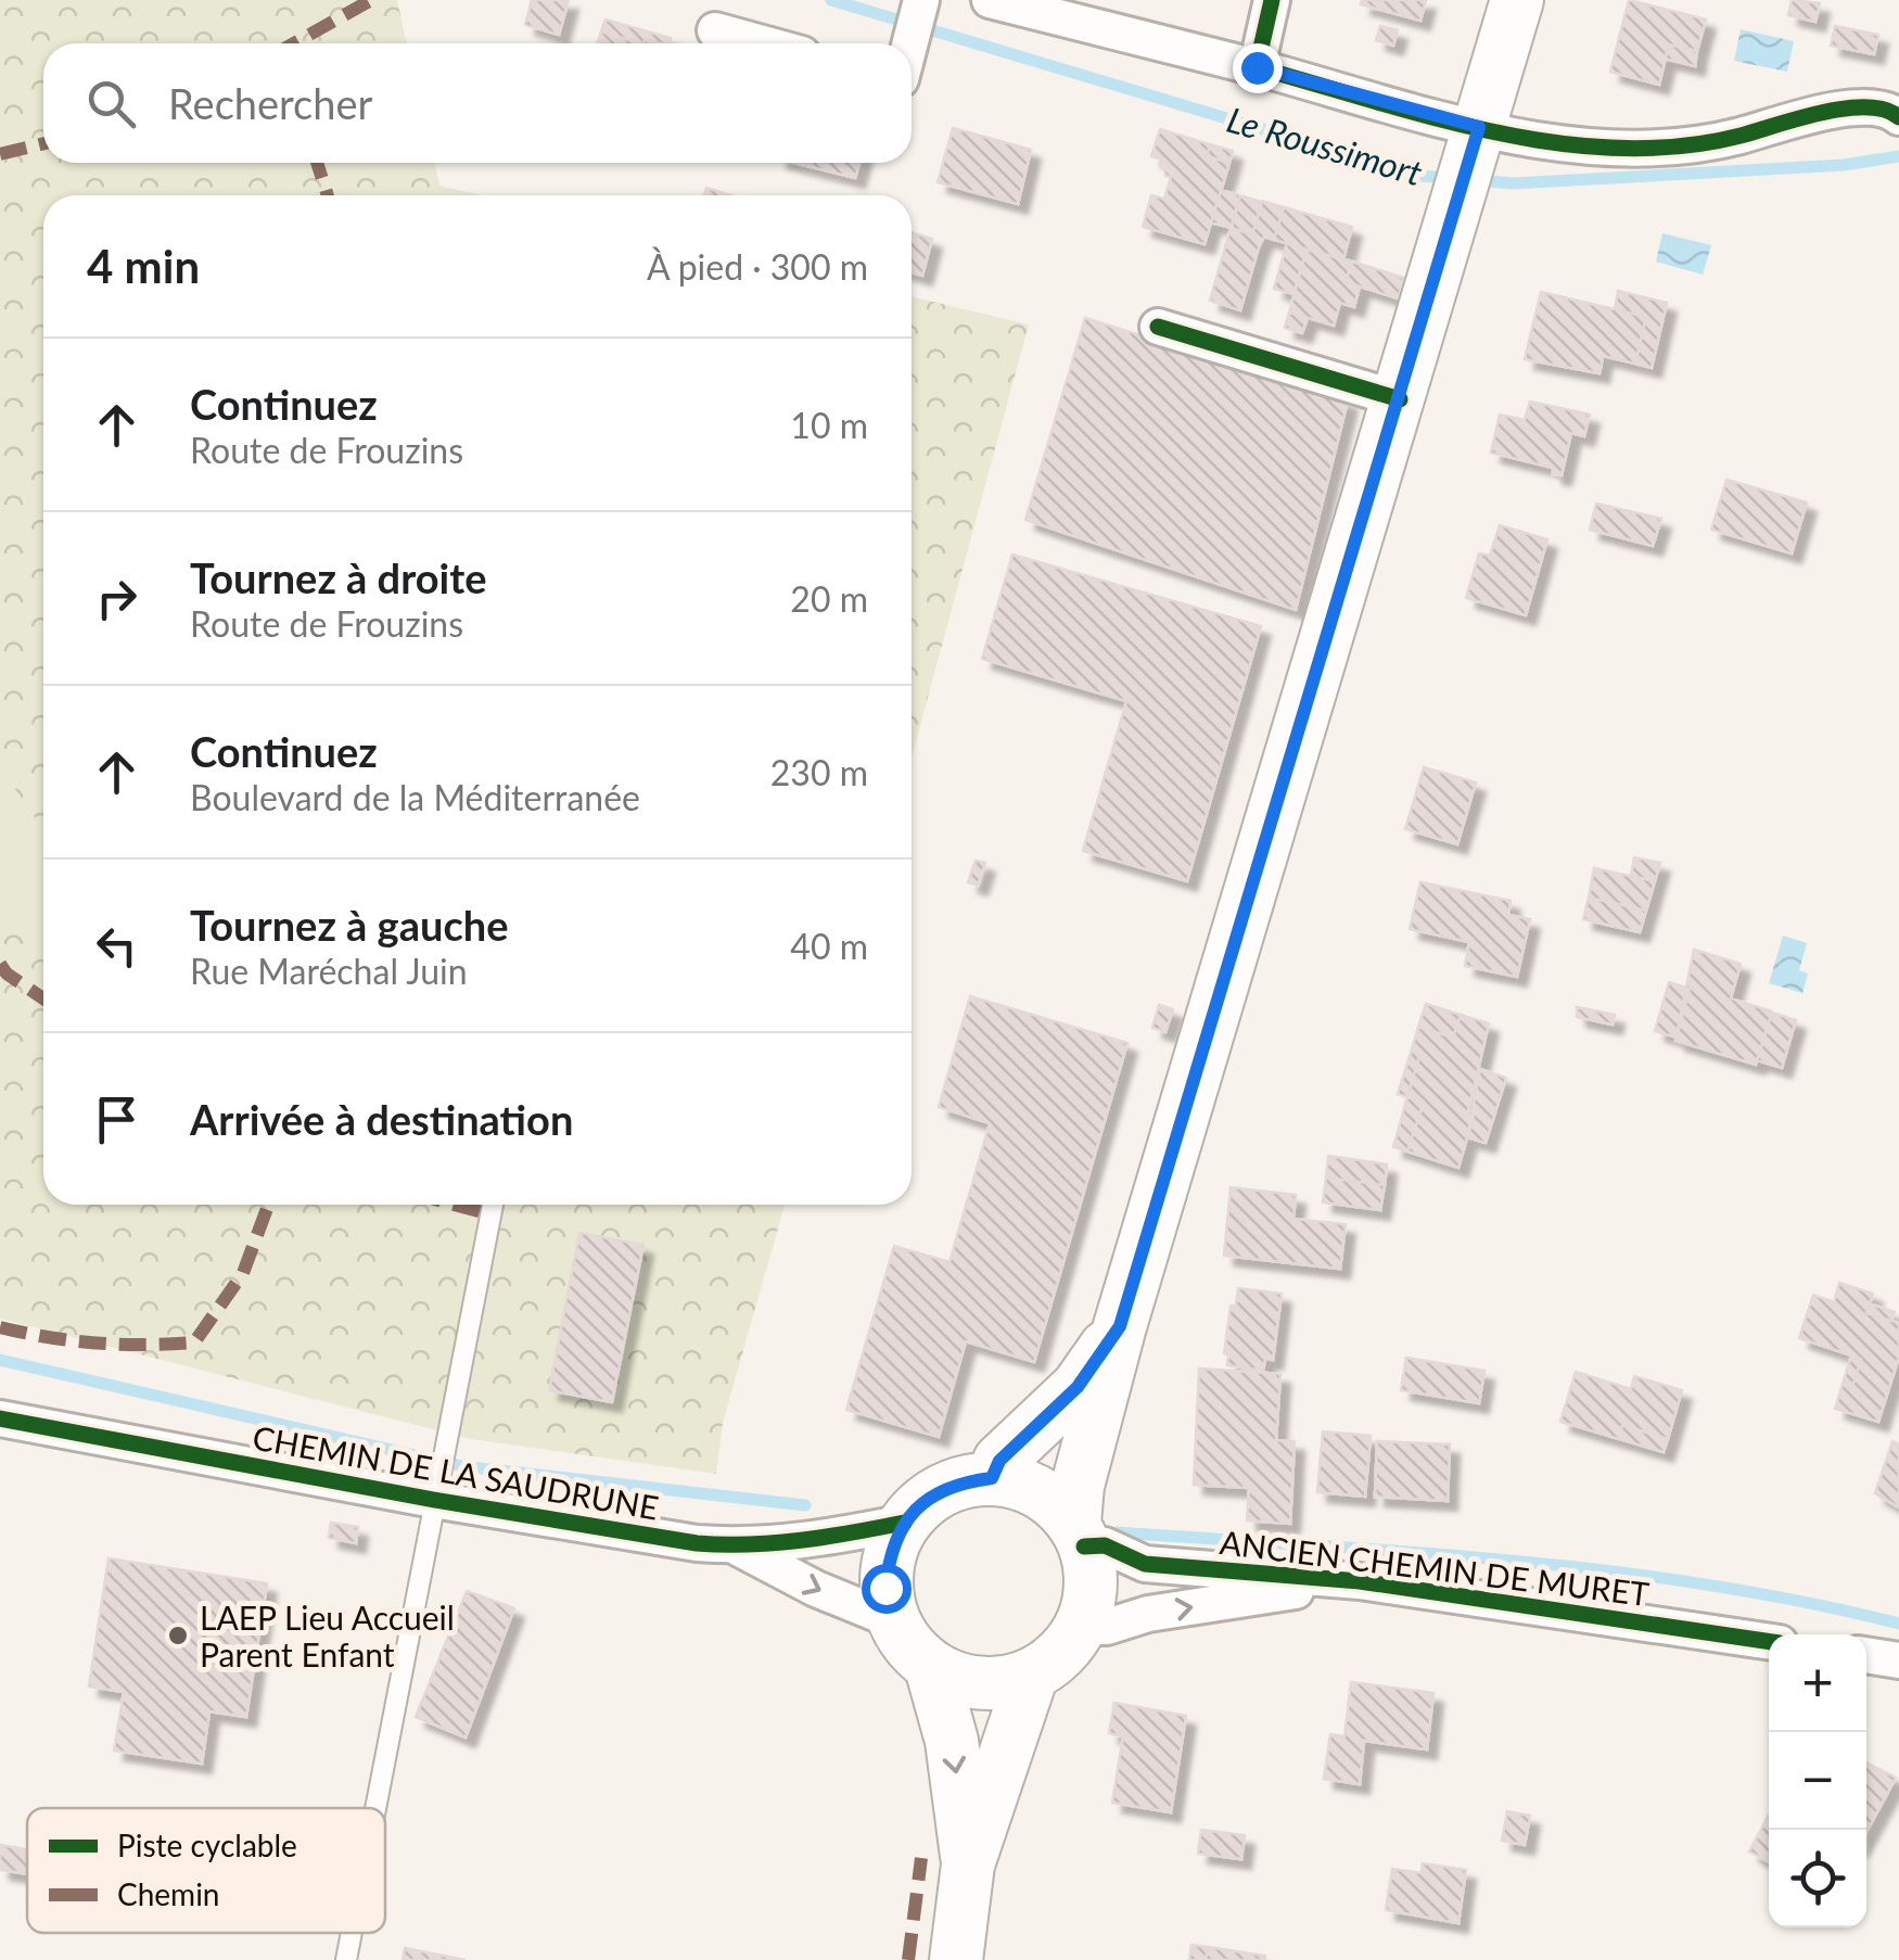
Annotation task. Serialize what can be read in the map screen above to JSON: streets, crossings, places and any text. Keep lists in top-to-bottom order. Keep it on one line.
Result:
{"streets":{"street":["CHEMIN DE LA SAUDRUNE","ANCIEN CHEMIN DE MURET"]},"crossings":[["CHEMIN DE LA SAUDRUNE","ANCIEN CHEMIN DE MURET"]],"water":["Le Roussimort"],"places":["LAEP Lieu Accueil Parent Enfant"],"legend":["Piste cyclable","Chemin"],"page":{"search":"Rechercher","heading":["4 min","À pied · 300 m"],"list":[["Continuez","Route de Frouzins","10 m"],["Tournez à droite","Route de Frouzins","20 m"],["Continuez","Boulevard de la Méditerranée","230 m"],["Tournez à gauche","Rue Maréchal Juin","40 m"],"Arrivée à destination"],"map_buttons":["+","−"]}}
